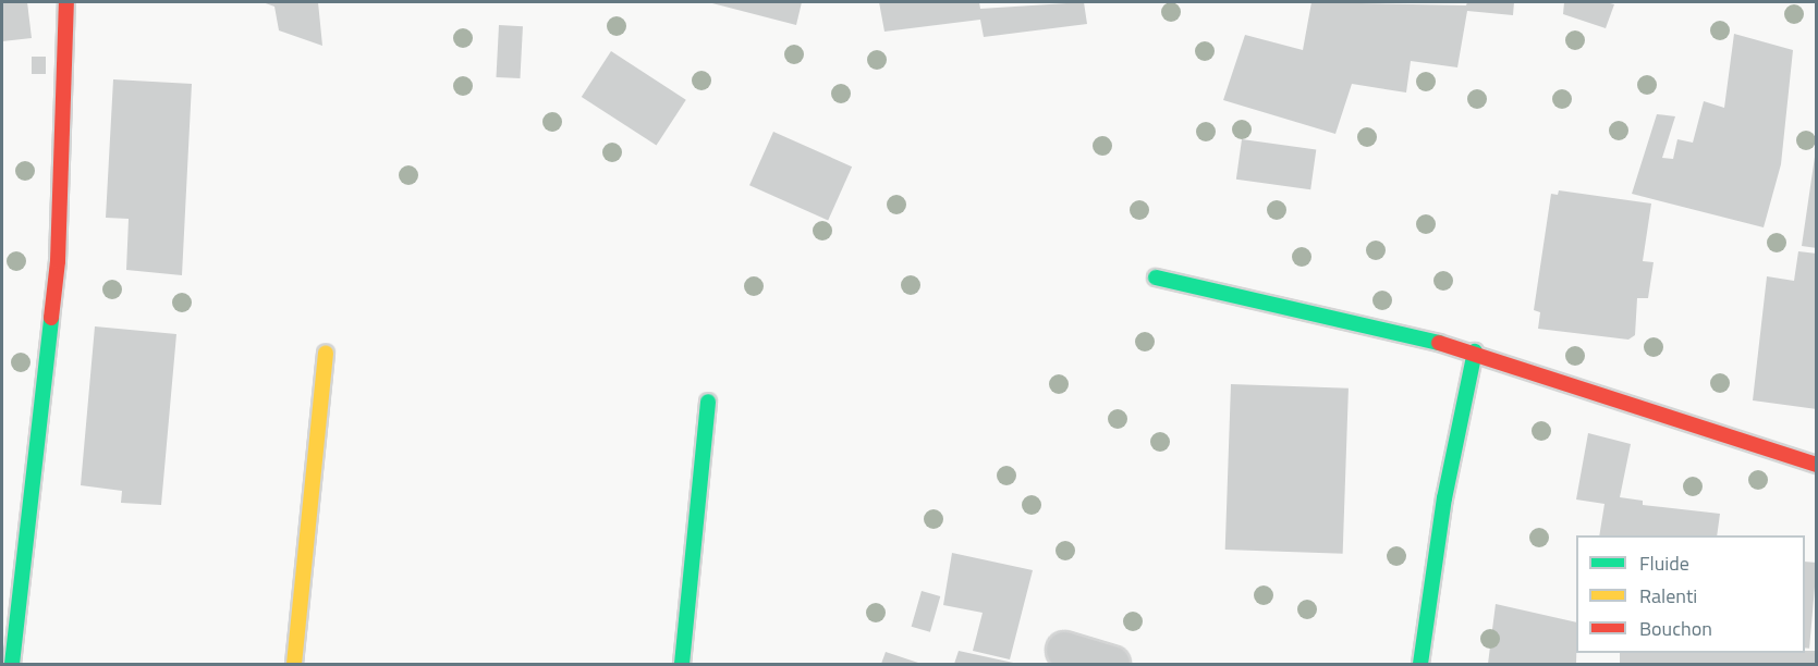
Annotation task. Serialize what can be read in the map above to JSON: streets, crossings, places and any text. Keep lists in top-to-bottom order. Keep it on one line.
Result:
{"legend":["Fluide","Ralenti","Bouchon"]}
